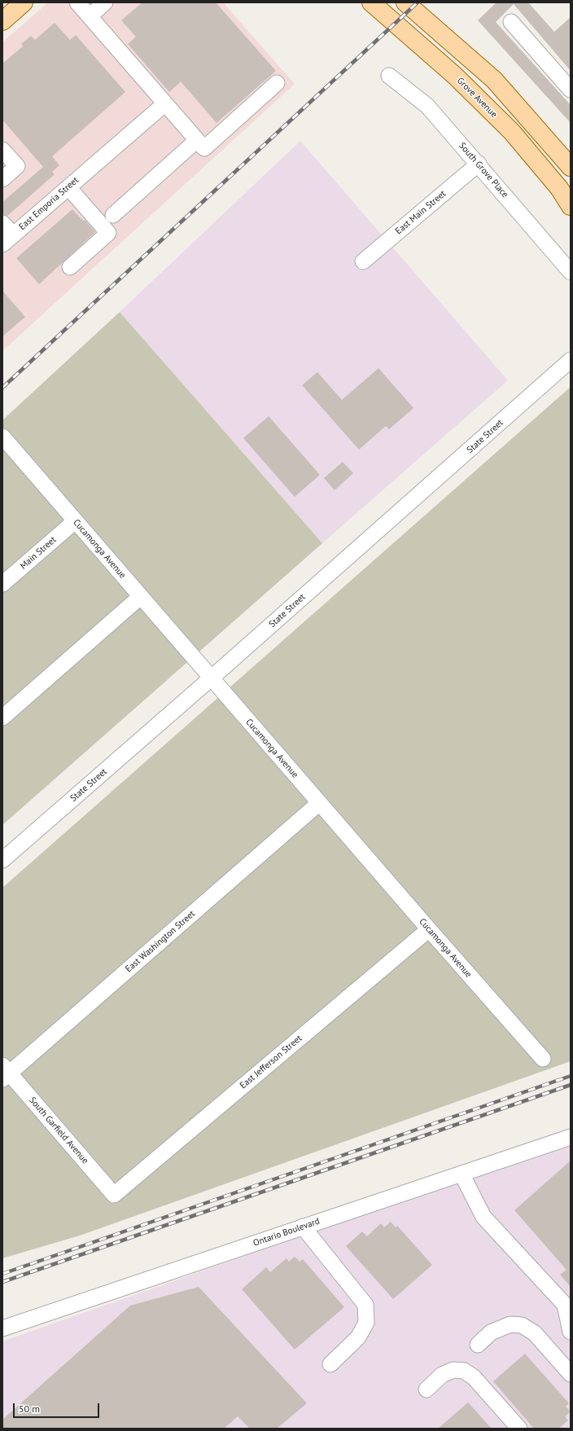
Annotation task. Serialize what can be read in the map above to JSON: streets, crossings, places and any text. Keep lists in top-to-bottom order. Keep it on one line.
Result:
{"streets":{"main road":["Grove Avenue"],"street":["South Grove Place","East Emporia Street","East Main Street","State Street","Cucamonga Avenue","Main Street","East Washington Street","East Jefferson Street","South Garfield Avenue","Ontario Boulevard"]},"crossings":[["South Grove Place","East Main Street"],["State Street","Cucamonga Avenue"],["Cucamonga Avenue","Main Street"],["Cucamonga Avenue","East Washington Street"],["Cucamonga Avenue","East Jefferson Street"],["East Washington Street","South Garfield Avenue"],["East Jefferson Street","South Garfield Avenue"]],"scale_bar":"50 m"}
